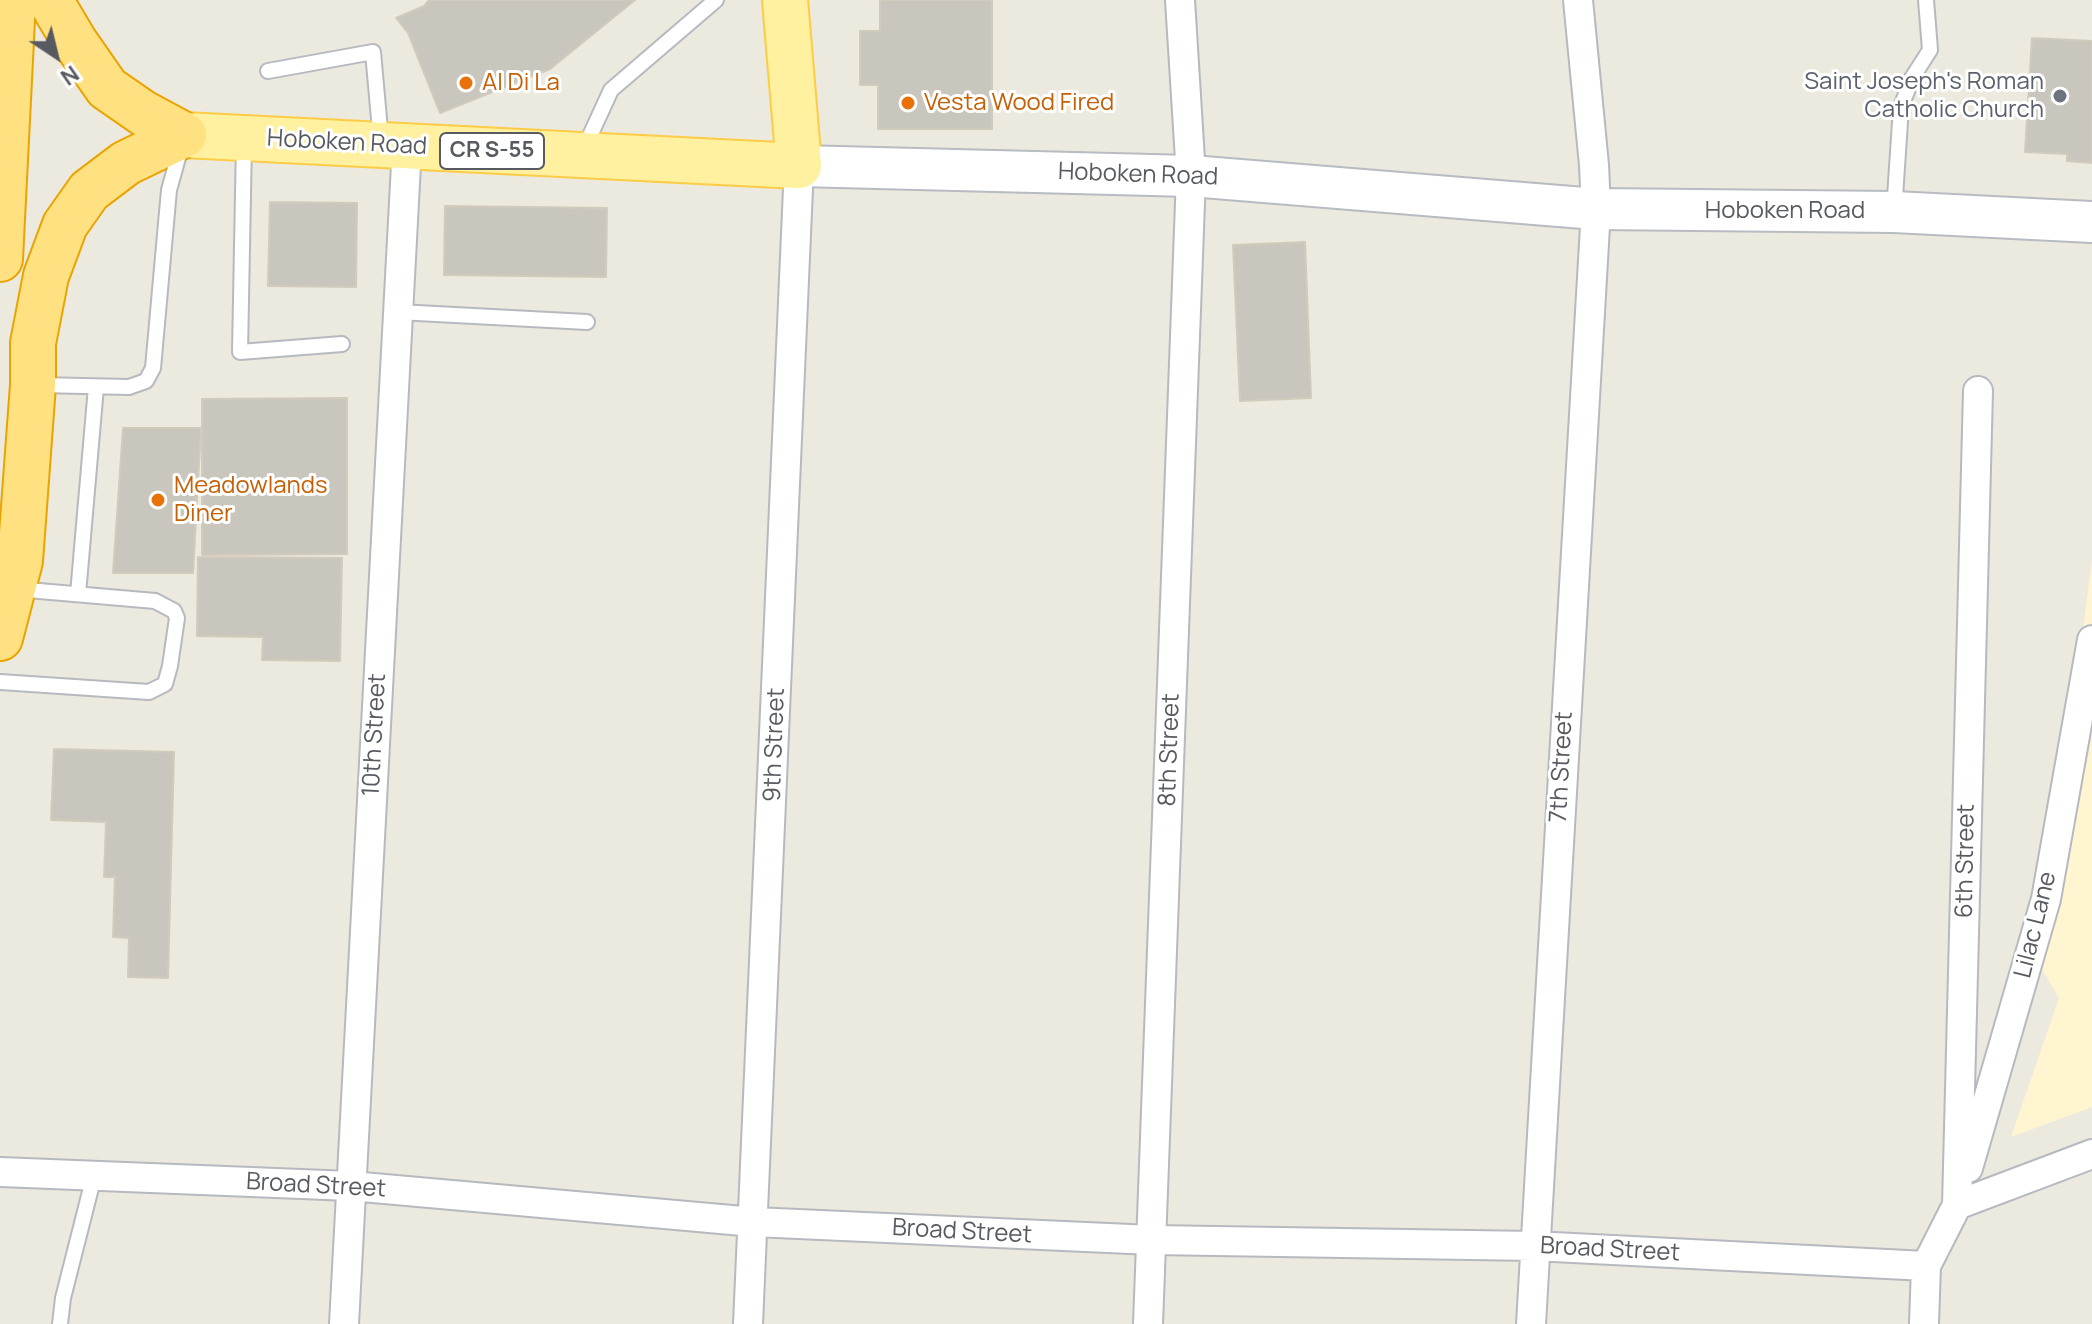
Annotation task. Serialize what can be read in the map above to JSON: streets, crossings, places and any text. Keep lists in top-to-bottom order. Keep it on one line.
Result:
{"streets":{"main road":["Hoboken Road","CR S-55"],"street":["10th Street","9th Street","8th Street","7th Street","6th Street","Lilac Lane","Broad Street"]},"crossings":[["Hoboken Road","10th Street"],["Hoboken Road","9th Street"],["Hoboken Road","8th Street"],["Hoboken Road","7th Street"],["10th Street","Broad Street"],["9th Street","Broad Street"],["8th Street","Broad Street"],["7th Street","Broad Street"],["6th Street","Lilac Lane"],["6th Street","Broad Street"]],"places":["Al Di La","Saint Joseph's Roman Catholic Church","Vesta Wood Fired","Meadowlands Diner"],"north":"bottom right"}
